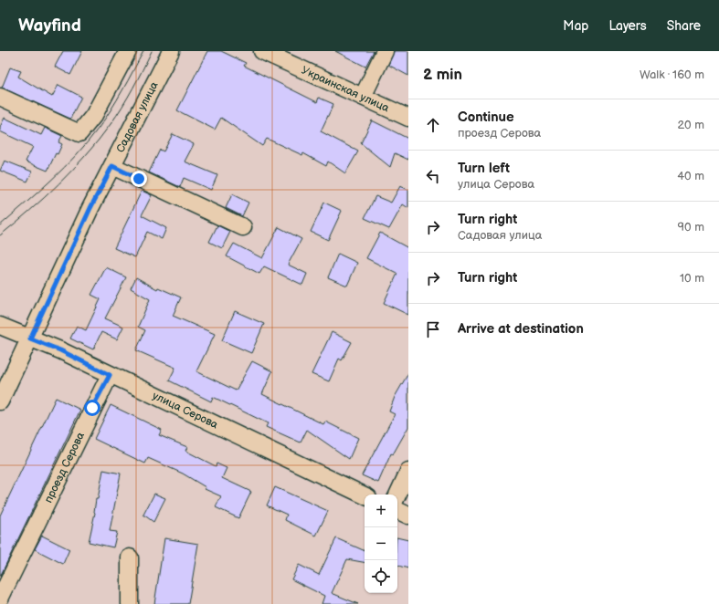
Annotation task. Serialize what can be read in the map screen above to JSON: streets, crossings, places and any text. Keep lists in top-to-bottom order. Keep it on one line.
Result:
{"streets":{"street":["Украинская улица","Садовая улица","улица Серова","проезд Серова"]},"crossings":[["Садовая улица","улица Серова"],["улица Серова","проезд Серова"]],"page":{"header":"Wayfind","nav":["Map","Layers","Share"],"heading":["2 min","Walk · 160 m"],"list":[["Continue","проезд Серова","20 m"],["Turn left","улица Серова","40 m"],["Turn right","Садовая улица","90 m"],["Turn right","10 m"],"Arrive at destination"],"map_buttons":["+","−"]}}
